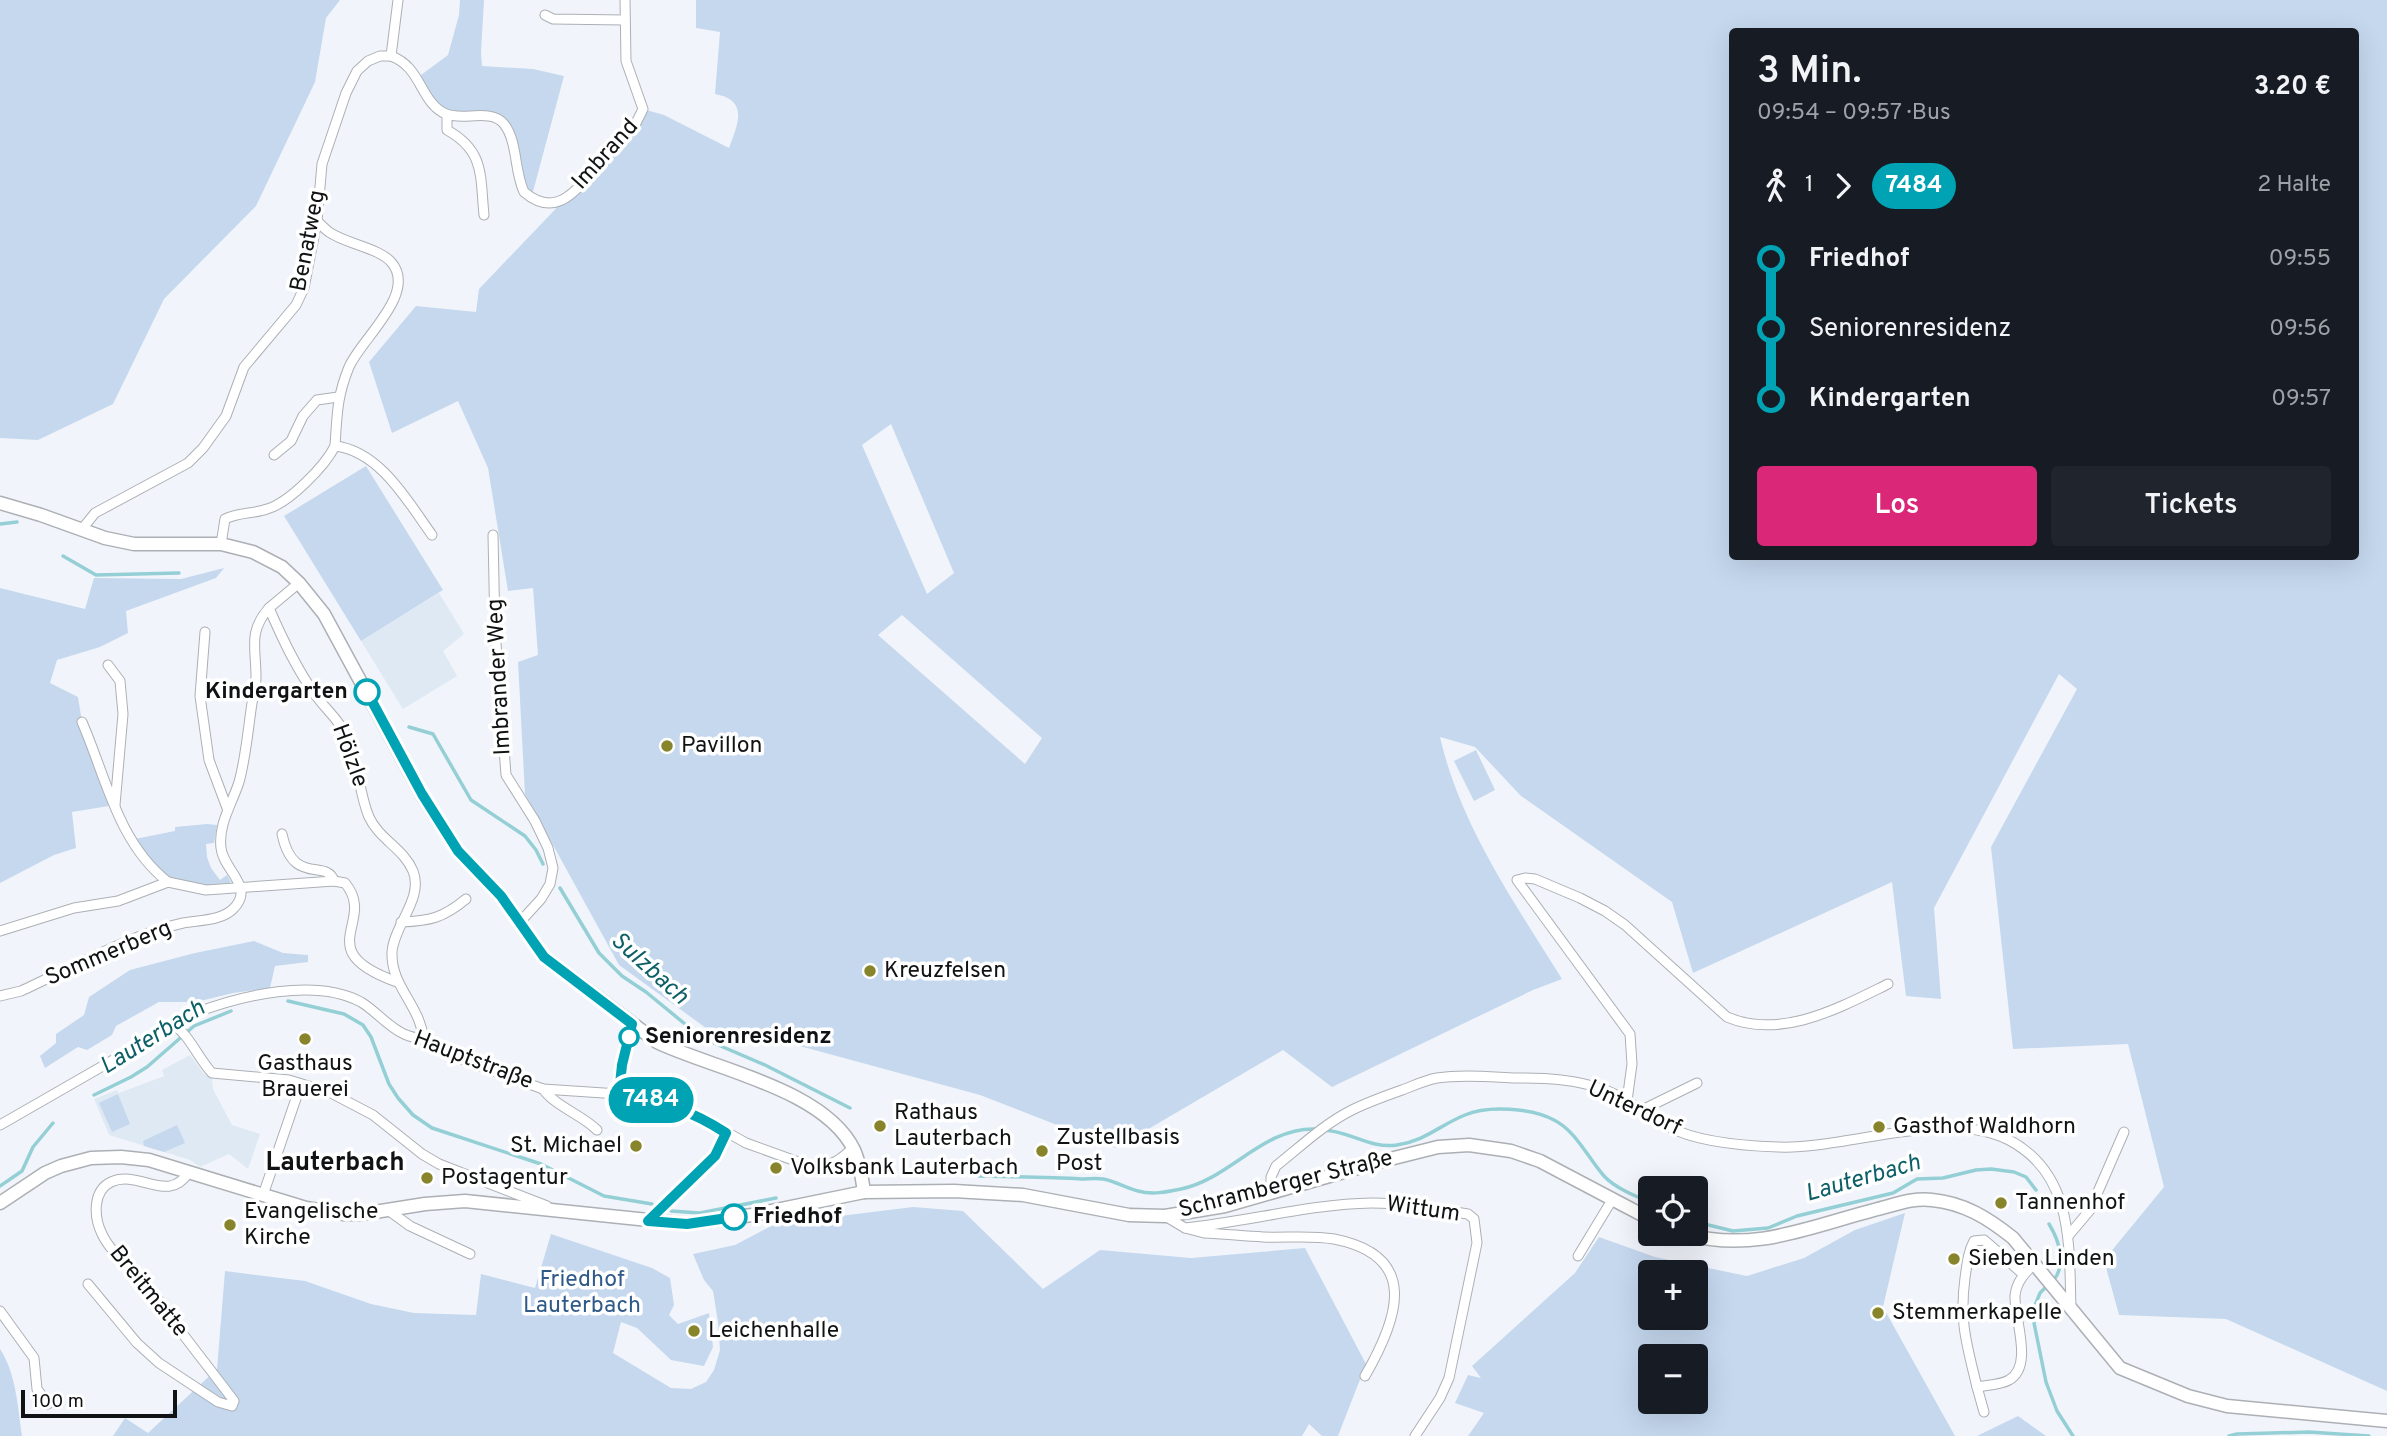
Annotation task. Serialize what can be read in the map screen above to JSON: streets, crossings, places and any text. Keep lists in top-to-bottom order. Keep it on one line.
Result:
{"streets":{"main road":["Schramberger Straße"],"street":["Imbrand","Benatweg","Imbrander Weg","Hölzle","Sommerberg","Hauptstraße","Unterdorf","Wittum","Breitmatte"]},"crossings":[["Hölzle","Hauptstraße"],["Unterdorf","Schramberger Straße"],["Schramberger Straße","Breitmatte"]],"districts":["Lauterbach"],"water":["Sulzbach","Lauterbach"],"parks":["Friedhof Lauterbach"],"places":["Kindergarten","Pavillon","Kreuzfelsen","Seniorenresidenz","Gasthaus Brauerei","Rathaus Lauterbach","Gasthof Waldhorn","St. Michael","Zustellbasis Post","Volksbank Lauterbach","Postagentur","Tannenhof","Friedhof","Evangelische Kirche","Sieben Linden","Stemmerkapelle","Leichenhalle"],"lines":["bus line 7484"],"scale_bar":"100 m","page":{"on_map":"7484","heading":["3 Min.","09:54 – 09:57 · Bus","3.20 €"],"legs":["1","7484","2 Halte"],"list":[{"name":"Friedhof","value":"09:55"},{"name":"Seniorenresidenz","value":"09:56"},{"name":"Kindergarten","value":"09:57"}],"buttons":["Los","Tickets"],"map_buttons":["+","−"],"scale":"100 m"}}
